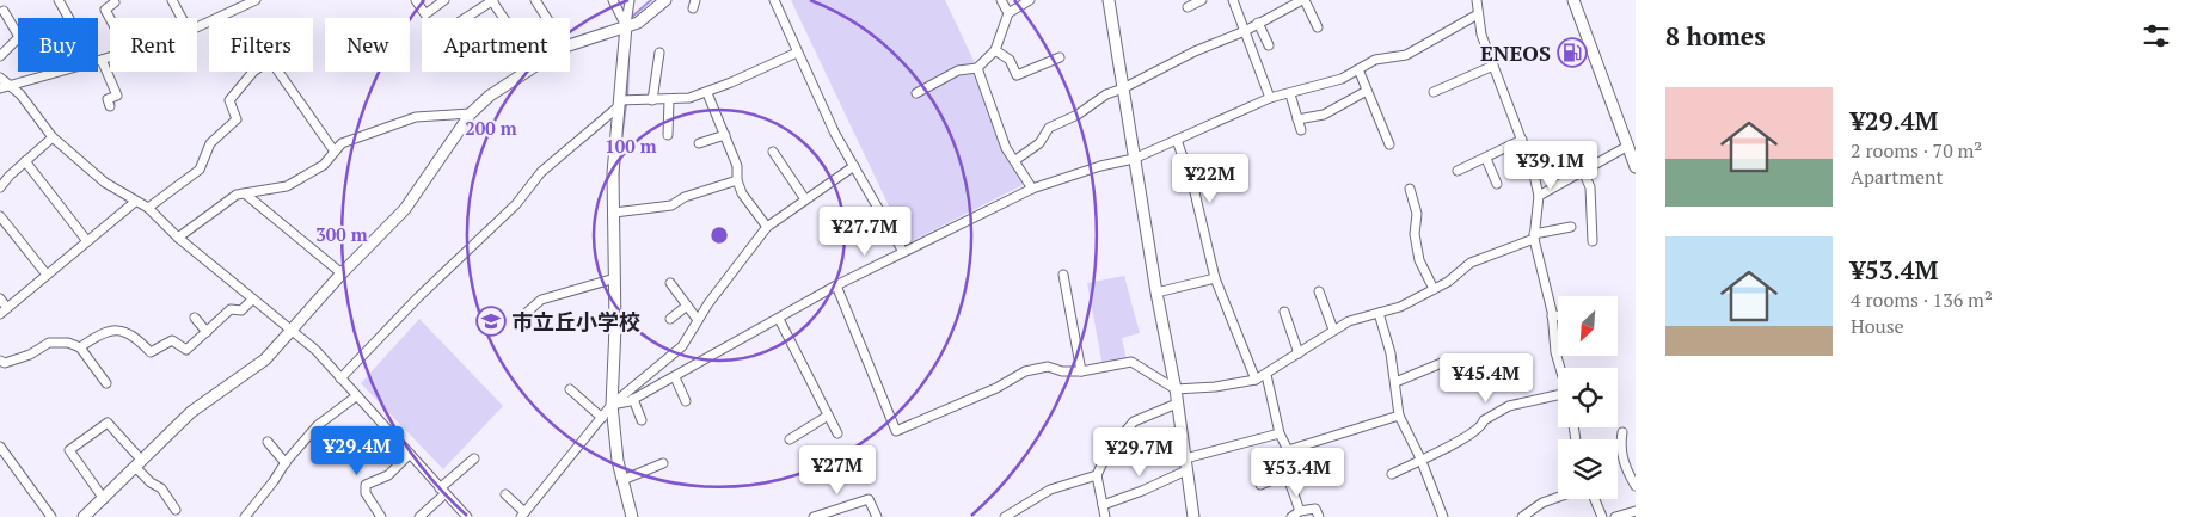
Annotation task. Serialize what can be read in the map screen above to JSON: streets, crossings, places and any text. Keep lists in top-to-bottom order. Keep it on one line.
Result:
{"places":{"fuel station":["ENEOS"],"school or university":["市立丘小学校"]},"north":"bottom left","page":{"heading":"8 homes","chip":["Buy","Rent","Filters","New","Apartment"],"list":[{"name":"¥29.4M","note":"2 rooms · 70 m² · Apartment"},{"name":"¥53.4M","note":"4 rooms · 136 m² · House"}],"price":["¥39.1M","¥22M","¥27.7M","¥45.4M","¥29.4M","¥29.7M","¥27M","¥53.4M"]},"rings":["200 m","100 m","300 m"]}
